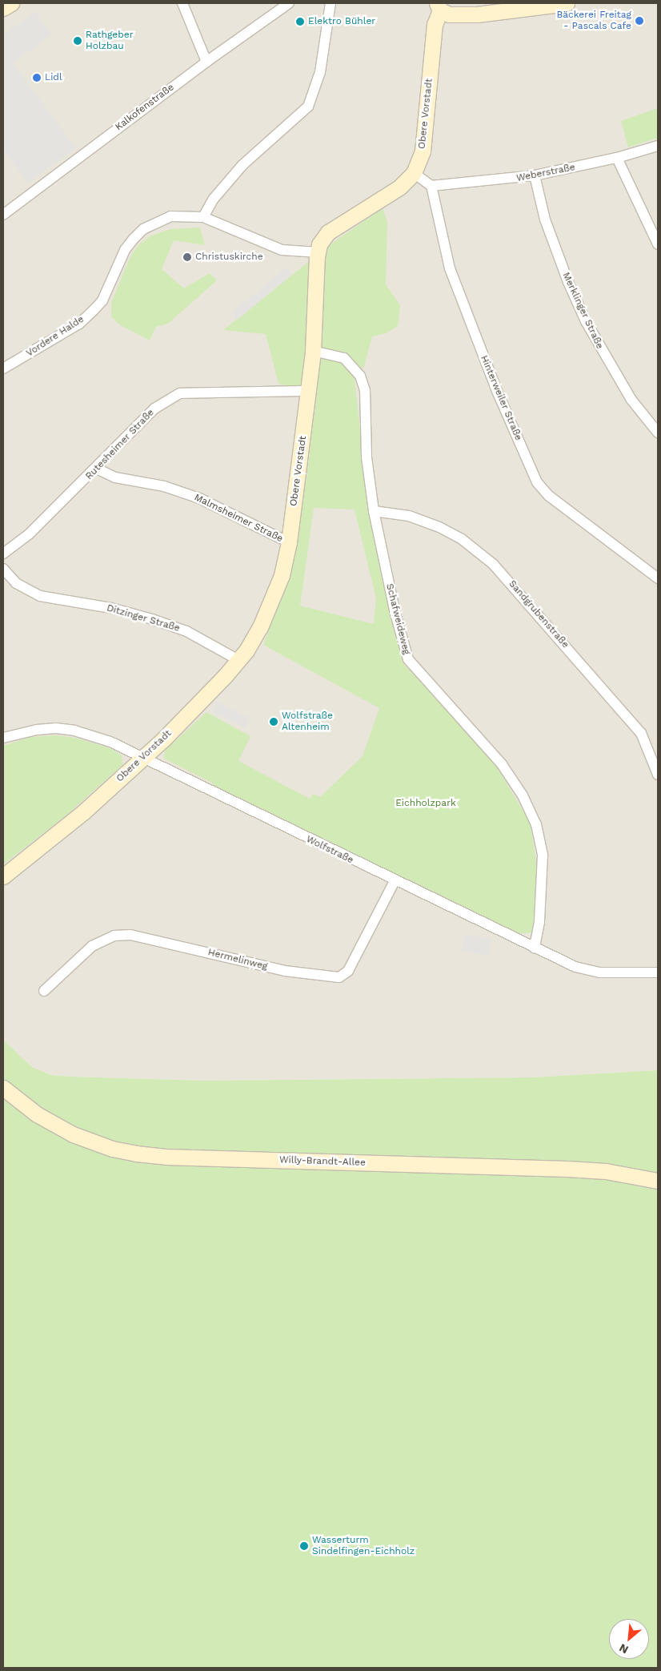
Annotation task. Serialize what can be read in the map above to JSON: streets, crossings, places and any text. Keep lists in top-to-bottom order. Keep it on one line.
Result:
{"streets":{"main road":["Obere Vorstadt","Willy-Brandt-Allee"],"street":["Kalkofenstraße","Weberstraße","Merklinger Straße","Vordere Halde","Hinterweiler Straße","Rutesheimer Straße","Malmsheimer Straße","Sandgrubenstraße","Ditzinger Straße","Schafweideweg","Wolfstraße","Hermelinweg"]},"crossings":[["Obere Vorstadt","Vordere Halde"],["Obere Vorstadt","Rutesheimer Straße"],["Obere Vorstadt","Malmsheimer Straße"],["Obere Vorstadt","Ditzinger Straße"],["Obere Vorstadt","Schafweideweg"],["Obere Vorstadt","Wolfstraße"],["Weberstraße","Merklinger Straße"],["Weberstraße","Hinterweiler Straße"],["Rutesheimer Straße","Malmsheimer Straße"],["Sandgrubenstraße","Schafweideweg"],["Schafweideweg","Wolfstraße"],["Wolfstraße","Hermelinweg"]],"parks":["Eichholzpark"],"places":["Bäckerei Freitag - Pascals Cafe","Elektro Bühler","Rathgeber Holzbau","Lidl","Christuskirche","Wolfstraße Altenheim","Wasserturm Sindelfingen-Eichholz"],"north":"bottom left"}
